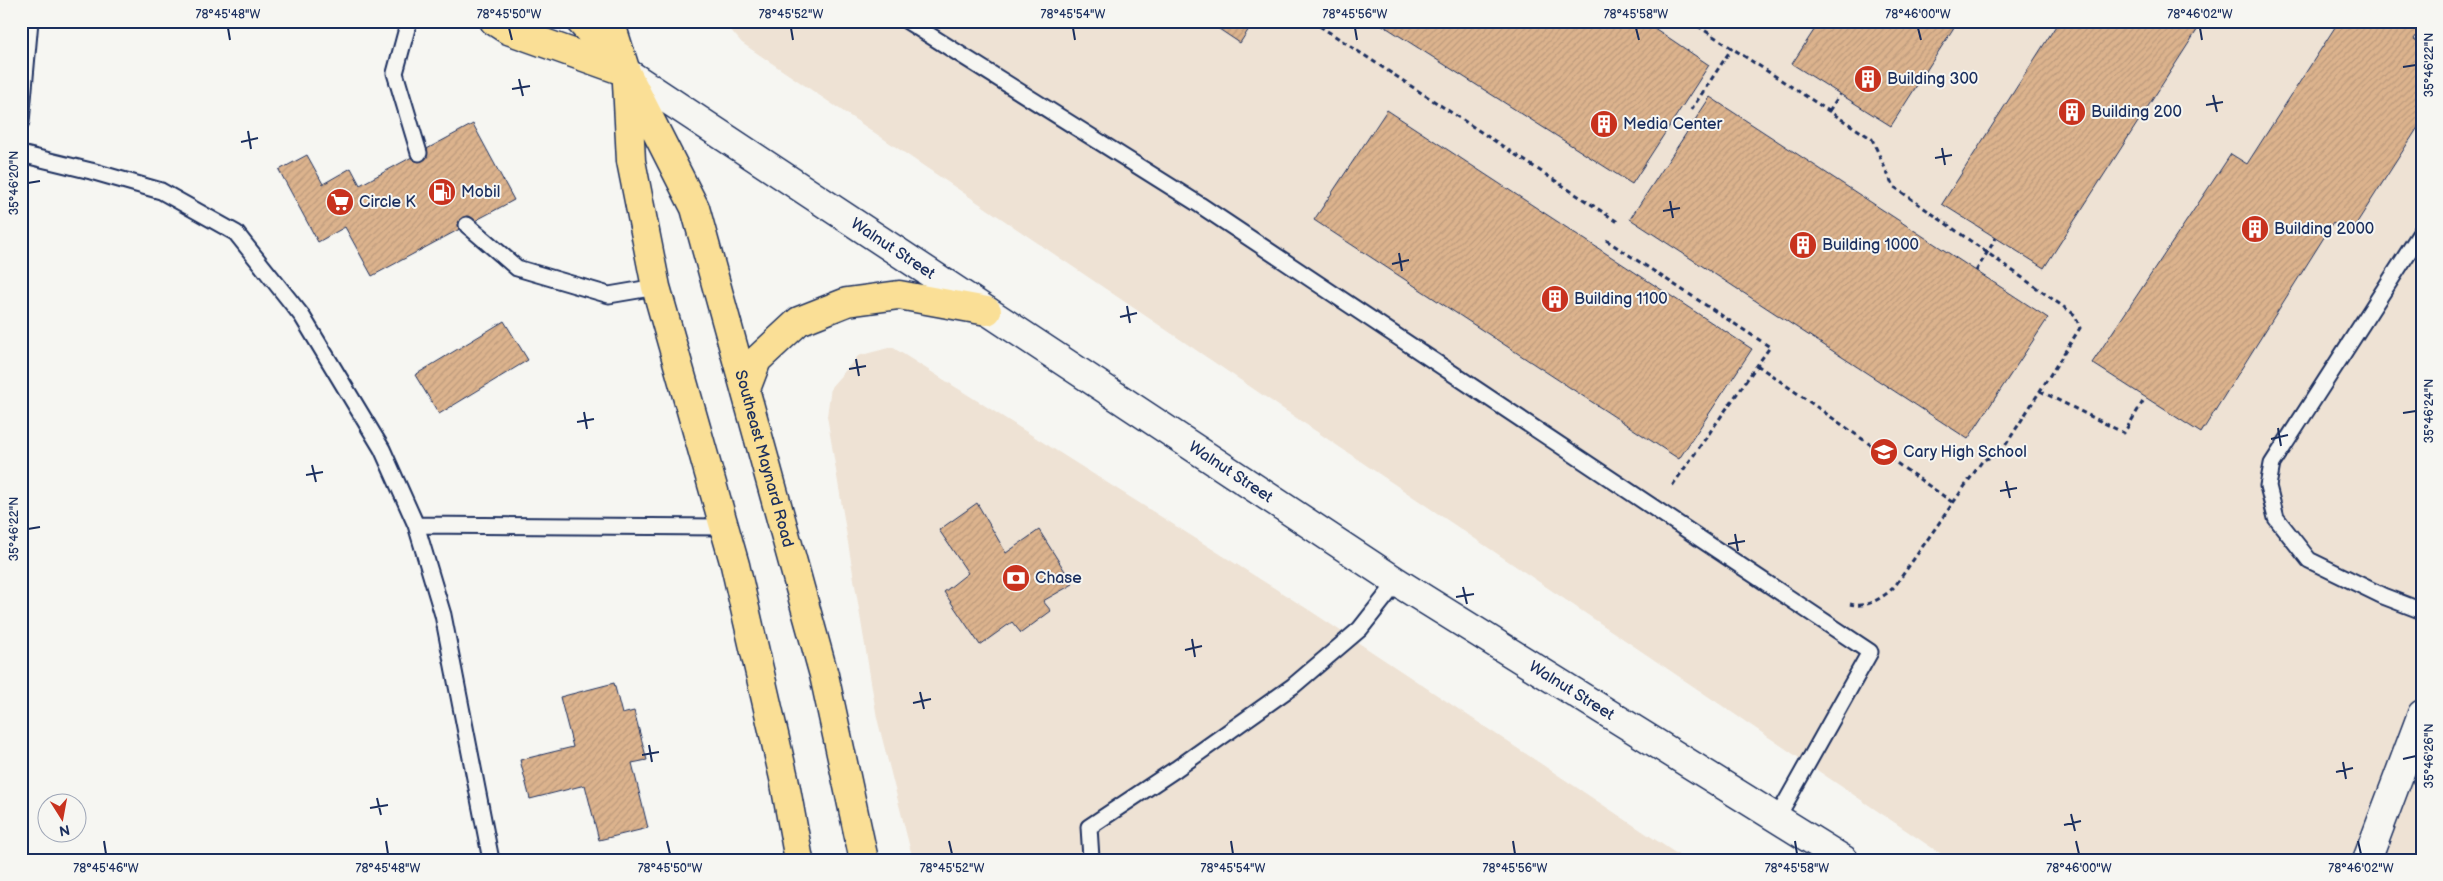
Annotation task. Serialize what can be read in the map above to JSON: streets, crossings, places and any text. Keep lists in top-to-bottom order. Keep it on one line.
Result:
{"streets":{"main road":["Walnut Street","Southeast Maynard Road"]},"crossings":[["Walnut Street","Southeast Maynard Road"]],"places":{"building":["Building 300","Building 200","Media Center","Building 2000","Building 1000","Building 1100"],"fuel station":["Mobil"],"supermarket":["Circle K"],"school or university":["Cary High School"],"bank":["Chase"]},"north":"bottom","coordinates":["78°45'48\"W","78°45'50\"W","78°45'52\"W","78°45'54\"W","78°45'56\"W","78°45'58\"W","78°46'00\"W","78°46'02\"W","35°46'22\"N","35°46'20\"N","35°46'24\"N","35°46'26\"N","78°45'46\"W"]}
